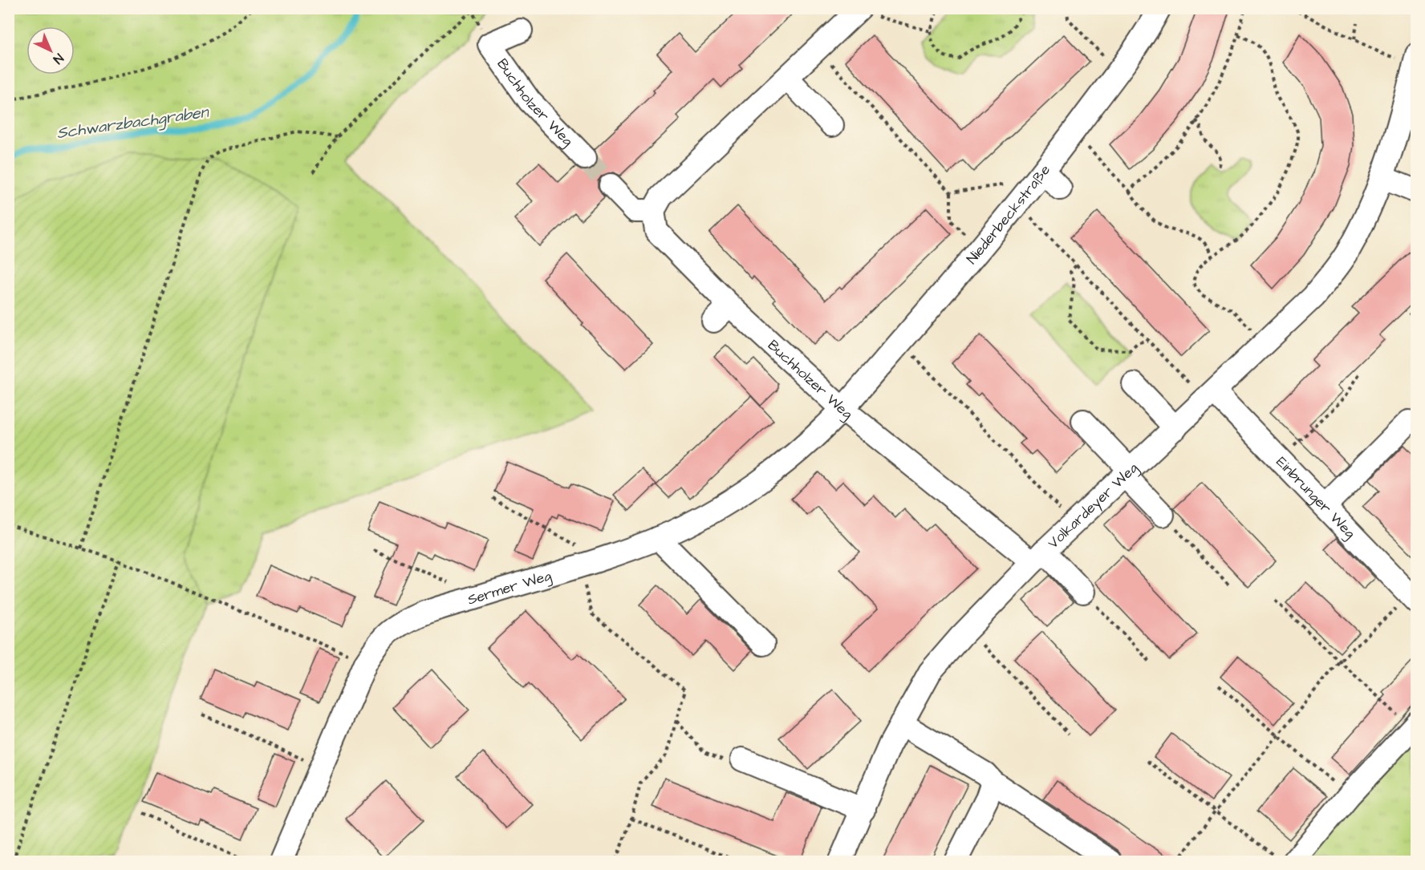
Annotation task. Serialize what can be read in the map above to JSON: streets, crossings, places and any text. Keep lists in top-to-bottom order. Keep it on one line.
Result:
{"streets":{"street":["Buchholzer Weg","Niederbeckstraße","Einbrunger Weg","Volkardeyer Weg","Sermer Weg"]},"crossings":[["Buchholzer Weg","Niederbeckstraße"],["Buchholzer Weg","Volkardeyer Weg"],["Buchholzer Weg","Sermer Weg"],["Niederbeckstraße","Sermer Weg"],["Einbrunger Weg","Volkardeyer Weg"]],"water":["Schwarzbachgraben"],"north":"bottom right"}
